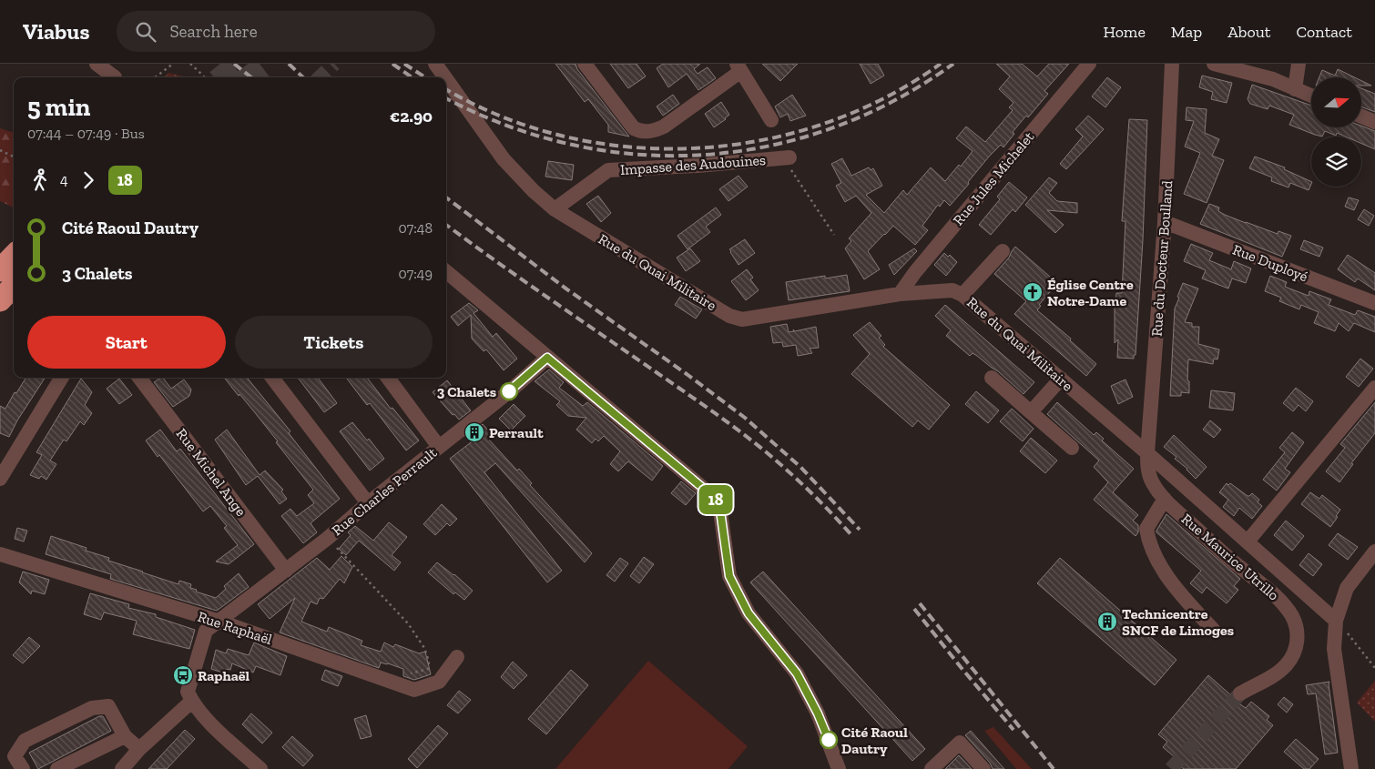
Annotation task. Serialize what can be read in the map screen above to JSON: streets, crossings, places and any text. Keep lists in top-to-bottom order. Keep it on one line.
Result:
{"streets":{"street":["Impasse des Audouines","Rue Jules Michelet","Rue du Docteur Boulland","Rue Duployé","Rue du Quai Militaire","Rue Michel Ange","Rue Charles Perrault","Rue Maurice Utrillo","Rue Raphaël"]},"crossings":[["Impasse des Audouines","Rue du Quai Militaire"],["Rue Jules Michelet","Rue du Quai Militaire"],["Rue du Docteur Boulland","Rue Duployé"],["Rue du Docteur Boulland","Rue du Quai Militaire"],["Rue du Docteur Boulland","Rue Maurice Utrillo"],["Rue du Quai Militaire","Rue Maurice Utrillo"],["Rue Michel Ange","Rue Charles Perrault"],["Rue Charles Perrault","Rue Raphaël"]],"places":{"church":["Église Centre Notre-Dame"],"other":["3 Chalets","Cité Raoul Dautry"],"building":["Perrault","Technicentre SNCF de Limoges"],"bus stop":["Raphaël"]},"lines":["bus line 18"],"north":"right","page":{"header":"Viabus","search":"Search here","nav":["Home","Map","About","Contact"],"on_map":"18","heading":["5 min","07:44 – 07:49 · Bus","€2.90"],"legs":["4","18"],"list":[{"name":"Cité Raoul Dautry","value":"07:48"},{"name":"3 Chalets","value":"07:49"}],"buttons":["Start","Tickets"]}}
